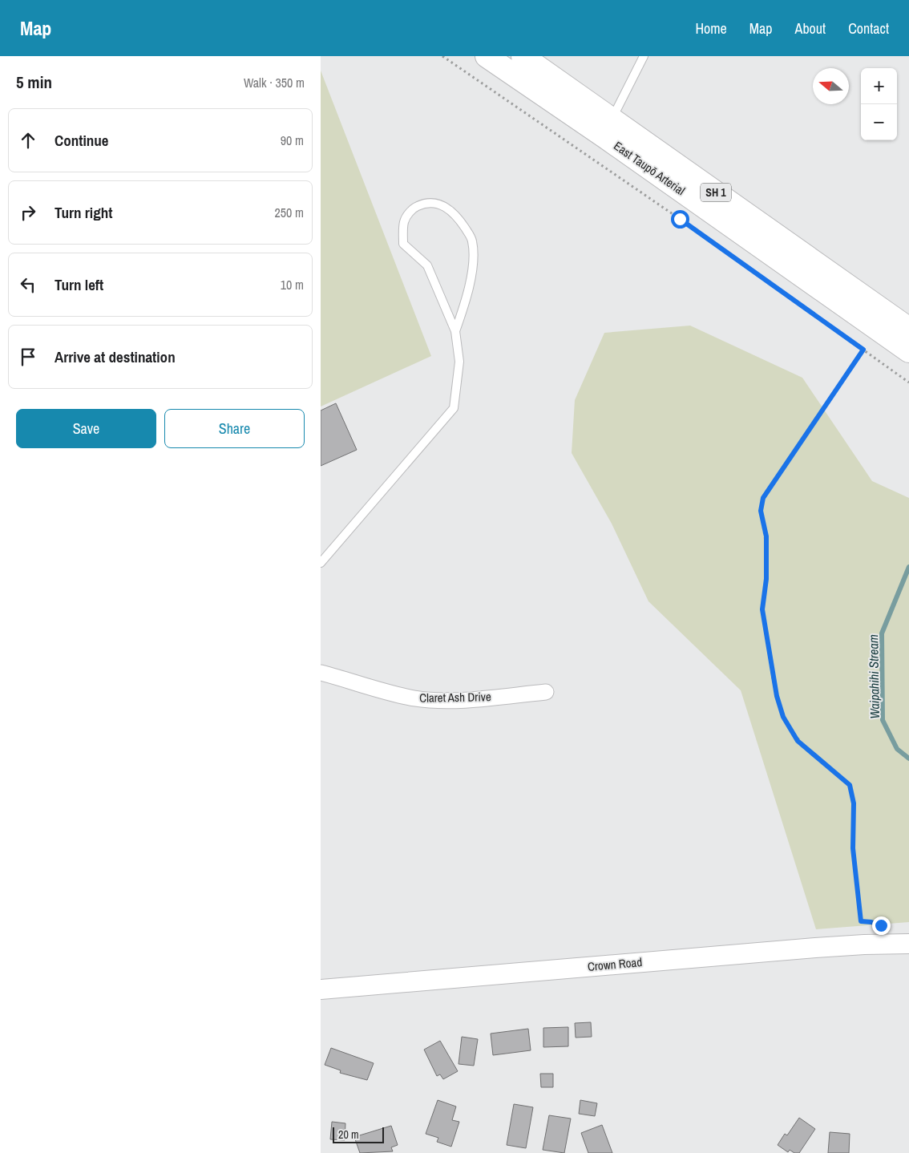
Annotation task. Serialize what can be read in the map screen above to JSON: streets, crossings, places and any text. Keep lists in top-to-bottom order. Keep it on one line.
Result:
{"streets":{"highway":["East Taupō Arterial","SH 1"],"street":["Claret Ash Drive","Crown Road"]},"water":["Waipahihi Stream"],"scale_bar":"20 m","north":"left","page":{"header":"Map","nav":["Home","Map","About","Contact"],"heading":["5 min","Walk · 350 m"],"map_buttons":["+","−"],"list":[["Continue","90 m"],["Turn right","250 m"],["Turn left","10 m"],"Arrive at destination"],"buttons":["Save","Share"],"scale":"20 m"}}
